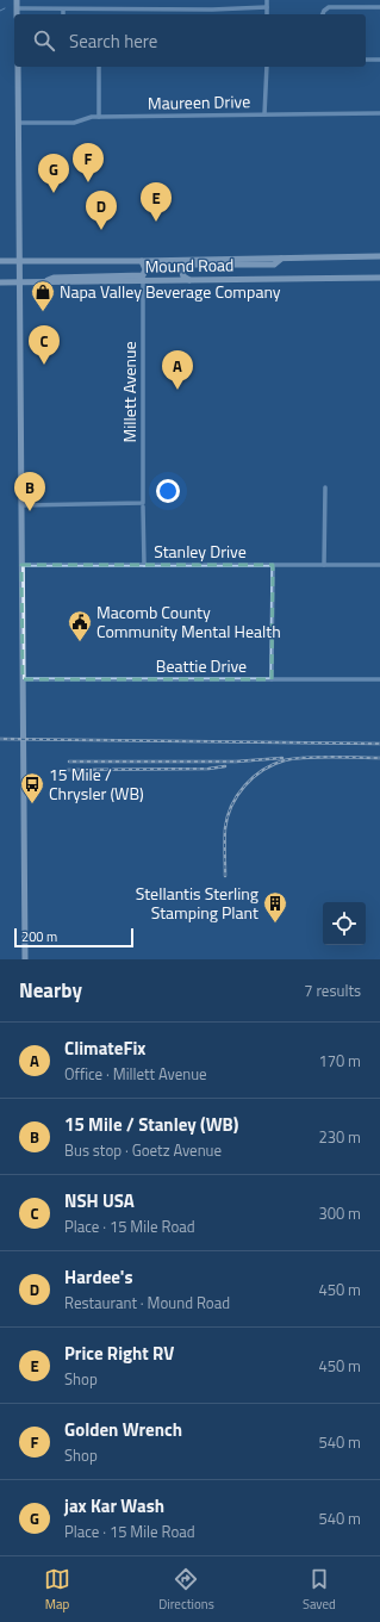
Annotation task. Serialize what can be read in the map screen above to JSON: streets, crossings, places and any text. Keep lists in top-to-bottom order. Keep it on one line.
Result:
{"streets":{"main road":["Mound Road"],"street":["Maureen Drive","Millett Avenue","Stanley Drive","Beattie Drive"]},"crossings":[["Mound Road","Millett Avenue"],["Millett Avenue","Stanley Drive"]],"places":{"shop":["Napa Valley Beverage Company"],"public building":["Macomb County Community Mental Health"],"bus stop":["15 Mile / Chrysler (WB)"],"building":["Stellantis Sterling Stamping Plant"]},"scale_bar":"200 m","page":{"search":"Search here","pins":["F","G","E","D","C","A","B"],"scale":"200 m","heading":["Nearby","7 results"],"list":[{"mark":"A","name":"ClimateFix","note":"Office · Millett Avenue","value":"170 m"},{"mark":"B","name":"15 Mile / Stanley (WB)","note":"Bus stop · Goetz Avenue","value":"230 m"},{"mark":"C","name":"NSH USA","note":"Place · 15 Mile Road","value":"300 m"},{"mark":"D","name":"Hardee's","note":"Restaurant · Mound Road","value":"450 m"},{"mark":"E","name":"Price Right RV","note":"Shop","value":"450 m"},{"mark":"F","name":"Golden Wrench","note":"Shop","value":"540 m"},{"mark":"G","name":"jax Kar Wash","note":"Place · 15 Mile Road","value":"540 m"}],"nav":["Map","Directions","Saved"]}}
